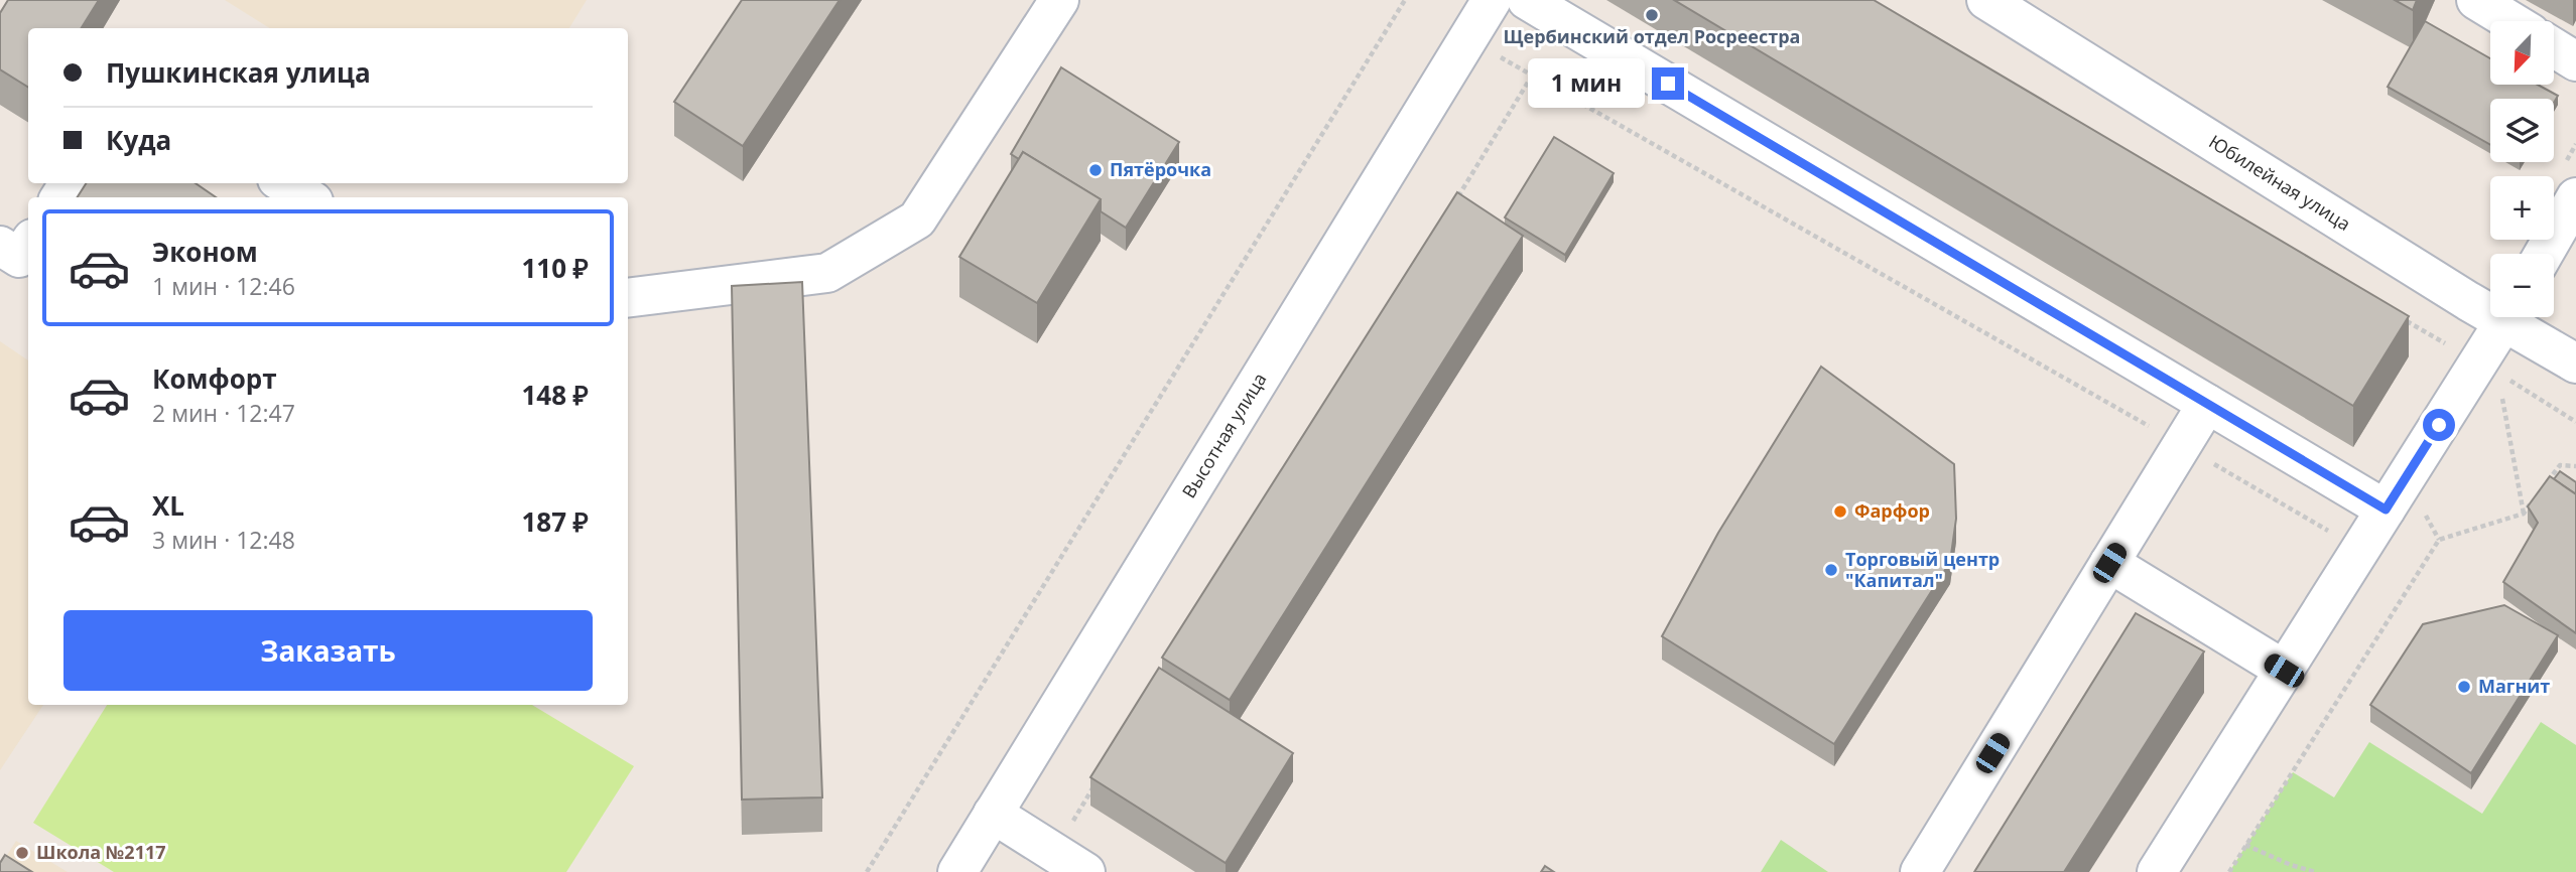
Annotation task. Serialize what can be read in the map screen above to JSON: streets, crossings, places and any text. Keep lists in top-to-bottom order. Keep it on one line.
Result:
{"streets":{"street":["Юбилейная улица","Высотная улица"]},"places":["Щербинский отдел Росреестра","Пятёрочка","Фарфор","Торговый центр \"Капитал\"","Магнит","Школа №2117"],"north":"bottom left","page":{"map_buttons":["+","−"],"banner":["Пушкинская улица","Куда"],"bubble":"1 мин","list":[{"name":"Эконом","note":"1 мин · 12:46","value":"110 ₽"},{"name":"Комфорт","note":"2 мин · 12:47","value":"148 ₽"},{"name":"XL","note":"3 мин · 12:48","value":"187 ₽"}],"buttons":"Заказать"}}
